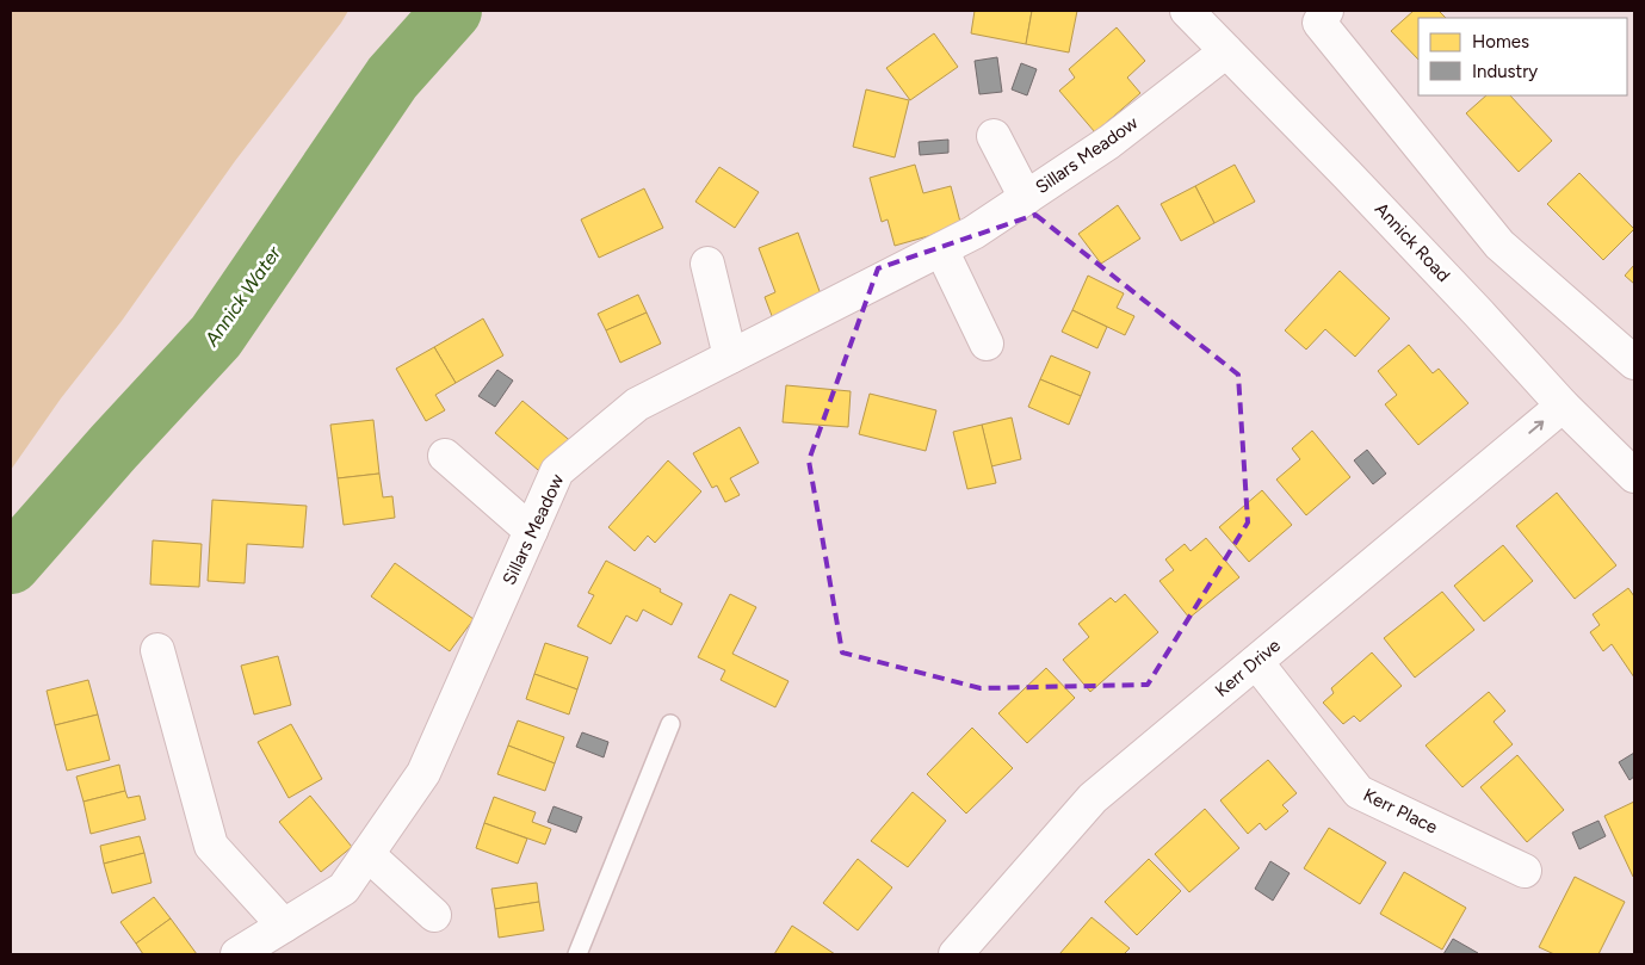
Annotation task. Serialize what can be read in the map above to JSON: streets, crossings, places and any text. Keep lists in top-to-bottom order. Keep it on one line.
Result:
{"streets":{"street":["Sillars Meadow","Annick Road","Kerr Drive","Kerr Place"]},"crossings":[["Sillars Meadow","Annick Road"],["Annick Road","Kerr Drive"],["Kerr Drive","Kerr Place"]],"one_way":["Kerr Drive"],"water":["Annick Water"],"legend":["Homes","Industry"]}
